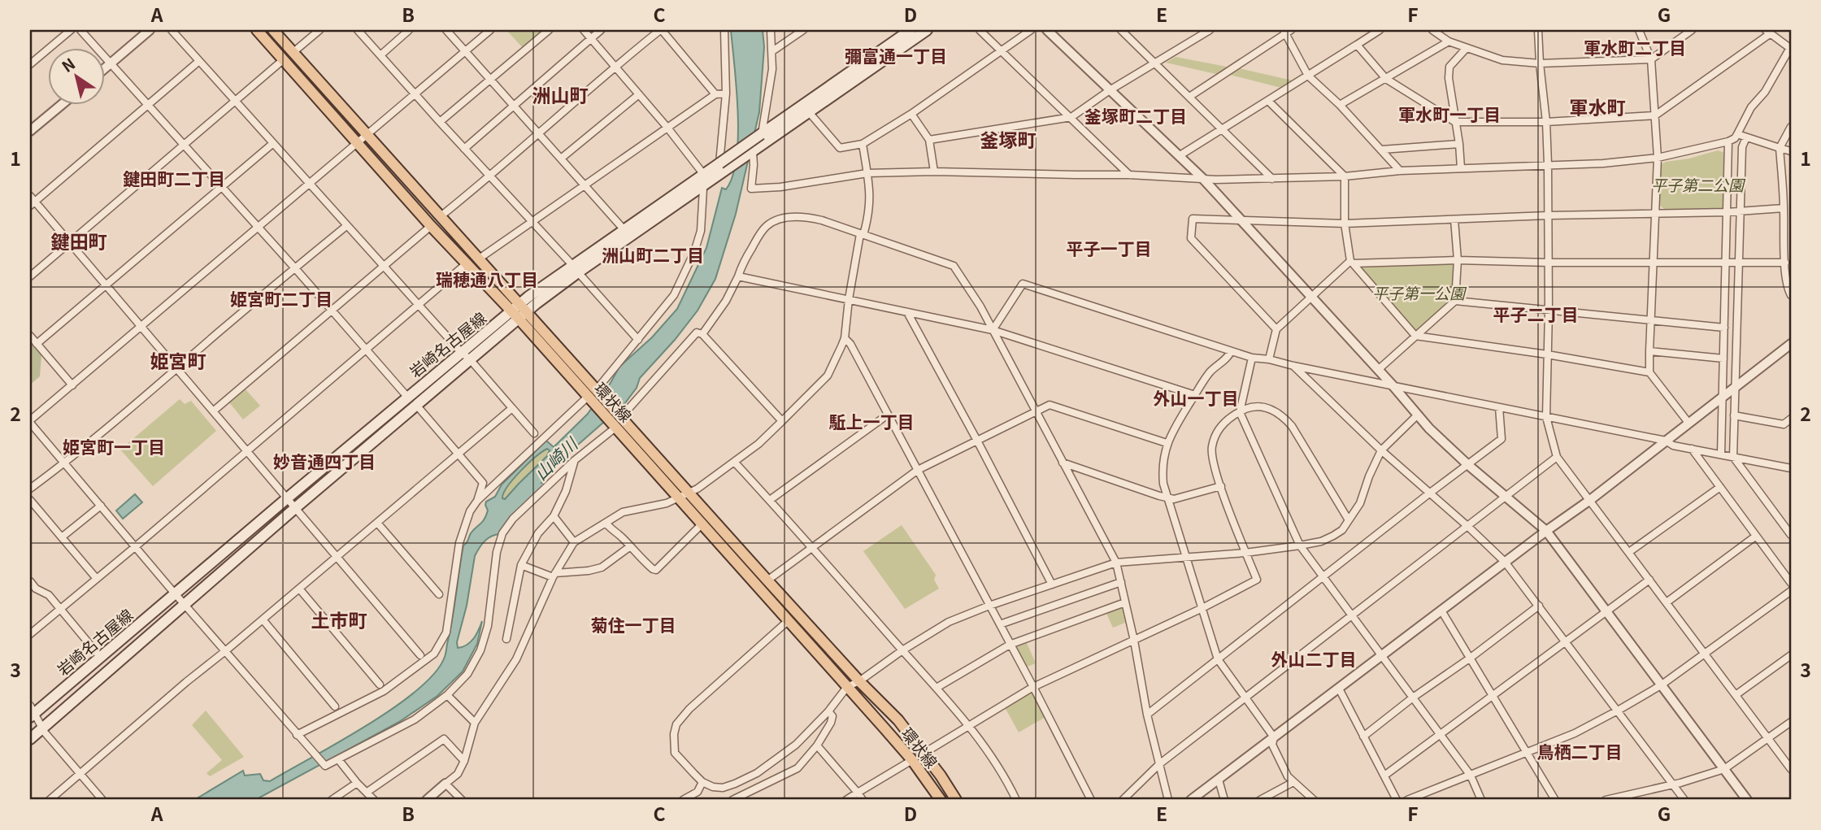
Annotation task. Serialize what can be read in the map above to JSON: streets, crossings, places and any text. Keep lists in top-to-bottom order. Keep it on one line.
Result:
{"streets":{"main road":["岩崎名古屋線","環状線"]},"crossings":[["岩崎名古屋線","環状線"]],"districts":["軍水町二丁目","彌富通一丁目","洲山町","軍水町","軍水町一丁目","釜塚町二丁目","釜塚町","鍵田町二丁目","鍵田町","平子一丁目","洲山町二丁目","瑞穂通八丁目","姫宮町二丁目","平子二丁目","姫宮町","外山一丁目","駈上一丁目","姫宮町一丁目","妙音通四丁目","土市町","菊住一丁目","外山二丁目","鳥栖二丁目"],"water":["山崎川"],"parks":["平子第二公園","平子第一公園"],"north":"top left","grid":{"columns":["A","B","C","D","E","F","G"],"rows":["1","2","3"]}}
